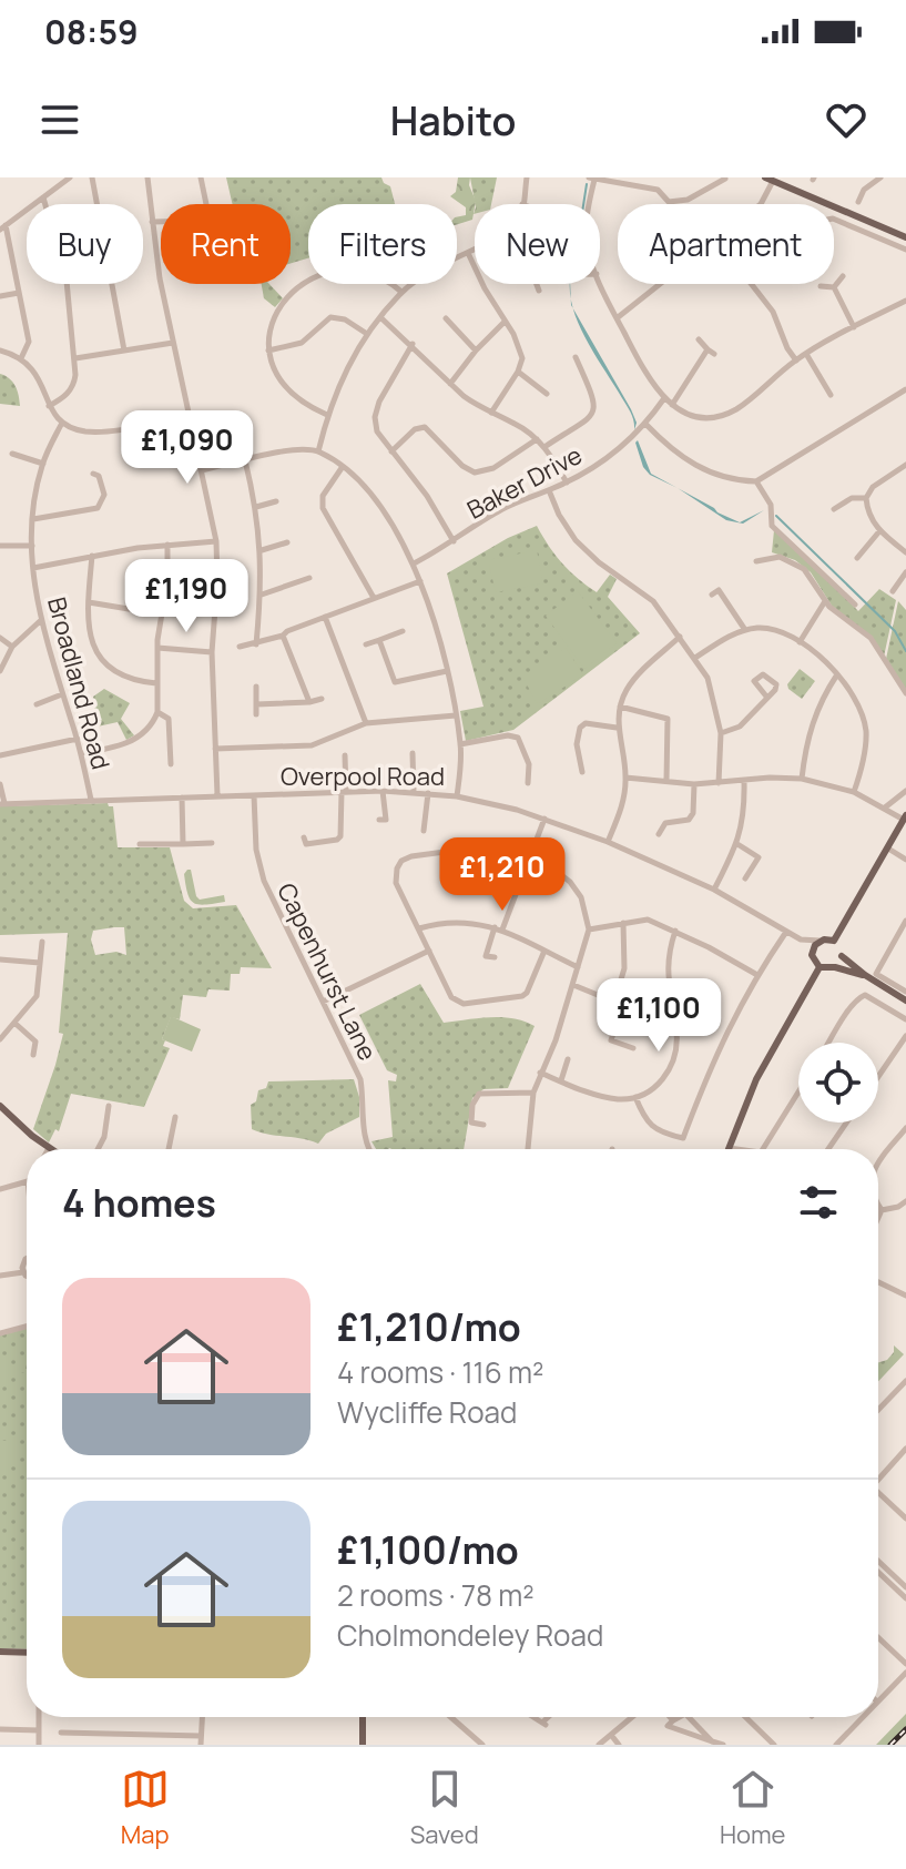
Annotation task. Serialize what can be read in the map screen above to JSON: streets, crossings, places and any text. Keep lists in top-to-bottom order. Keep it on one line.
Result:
{"streets":{"street":["Baker Drive","Broadland Road","Overpool Road","Capenhurst Lane"]},"crossings":[["Broadland Road","Overpool Road"],["Overpool Road","Capenhurst Lane"]],"page":{"status":"08:59","header":"Habito","chip":["Buy","Rent","Filters","New","Apartment"],"price":["£1,090","£1,190","£1,210","£1,100"],"heading":"4 homes","list":[{"name":"£1,210/mo","note":"4 rooms · 116 m² · Wycliffe Road"},{"name":"£1,100/mo","note":"2 rooms · 78 m² · Cholmondeley Road"}],"tabs":["Map","Saved","Home"]}}
